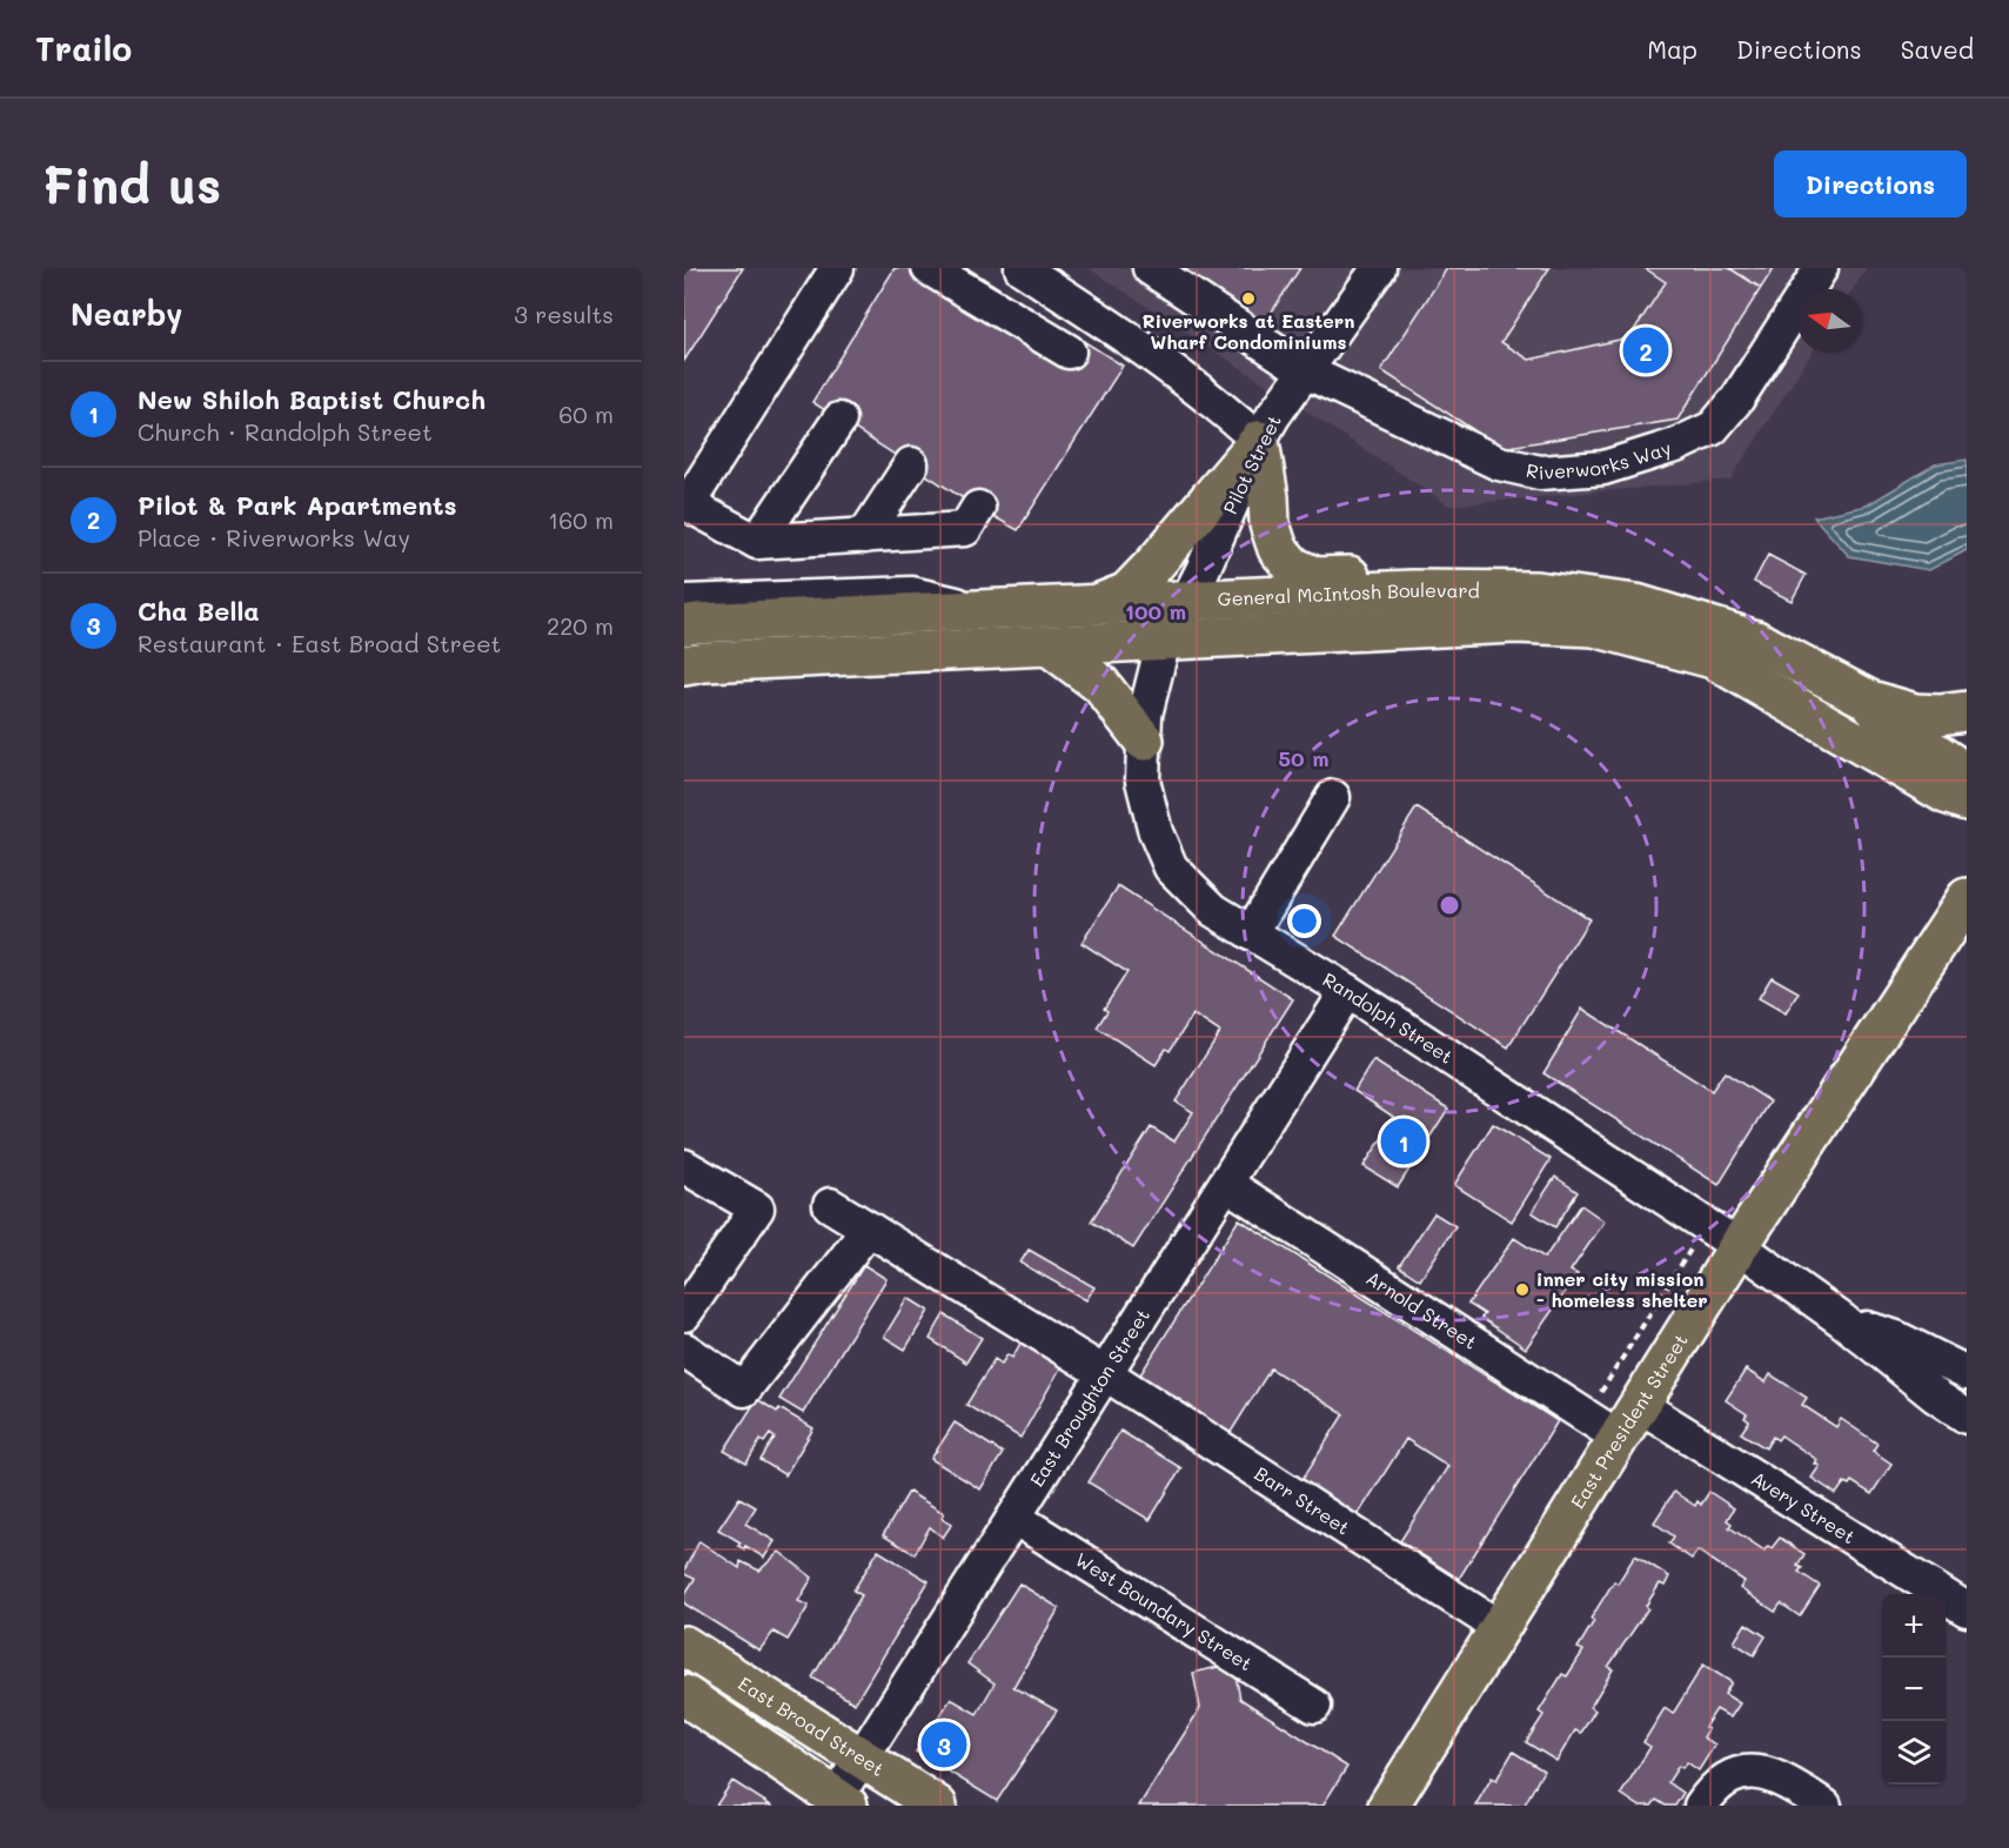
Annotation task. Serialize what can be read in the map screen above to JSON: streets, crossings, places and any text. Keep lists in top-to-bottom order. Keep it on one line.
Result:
{"streets":{"main road":["General McIntosh Boulevard","East President Street","East Broad Street"],"street":["Riverworks Way","Pilot Street","Randolph Street","Arnold Street","East Broughton Street","Barr Street","Avery Street","West Boundary Street"]},"crossings":[["Riverworks Way","Pilot Street"],["Pilot Street","General McIntosh Boulevard"],["Pilot Street","Randolph Street"],["General McIntosh Boulevard","Randolph Street"],["Randolph Street","East Broughton Street"],["Randolph Street","East President Street"],["Arnold Street","East Broughton Street"],["Arnold Street","East President Street"],["East Broughton Street","Barr Street"],["East Broughton Street","West Boundary Street"],["East Broughton Street","East Broad Street"],["East President Street","Barr Street"],["East President Street","Avery Street"]],"places":["Riverworks at Eastern Wharf Condominiums","inner city mission - homeless shelter"],"north":"left","page":{"header":"Trailo","nav":["Map","Directions","Saved"],"buttons":"Directions","title":"Find us","heading":["Nearby","3 results"],"pins":["2","1","3"],"list":[{"mark":"1","name":"New Shiloh Baptist Church","note":"Church · Randolph Street","value":"60 m"},{"mark":"2","name":"Pilot & Park Apartments","note":"Place · Riverworks Way","value":"160 m"},{"mark":"3","name":"Cha Bella","note":"Restaurant · East Broad Street","value":"220 m"}],"map_buttons":["+","−"]},"rings":["100 m","50 m"]}
